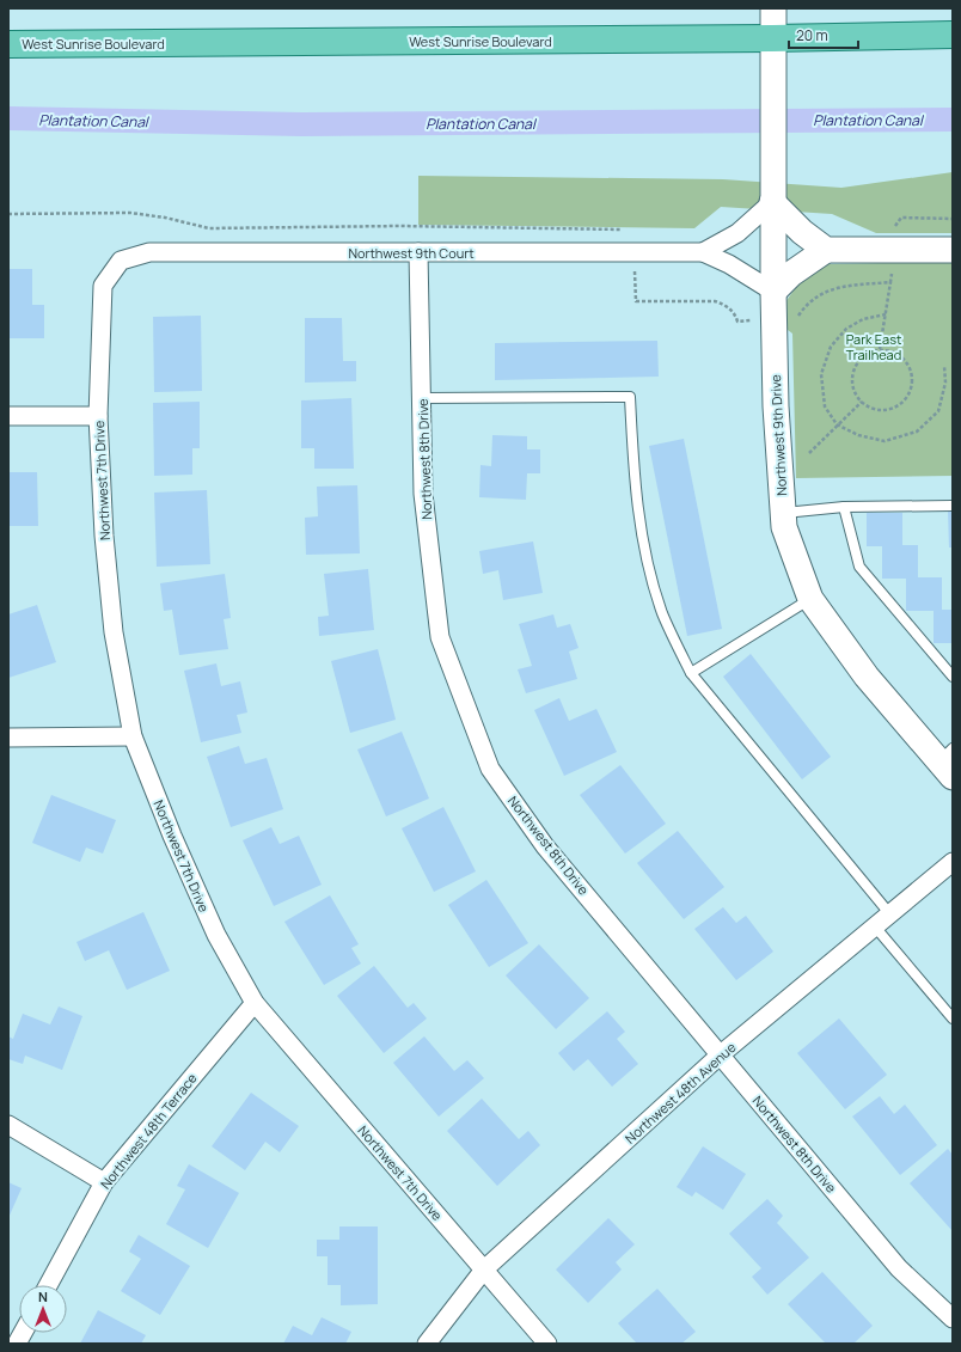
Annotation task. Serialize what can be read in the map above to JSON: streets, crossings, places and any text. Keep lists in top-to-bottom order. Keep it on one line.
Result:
{"streets":{"main road":["West Sunrise Boulevard"],"street":["Northwest 9th Court","Northwest 9th Drive","Northwest 8th Drive","Northwest 7th Drive","Northwest 48th Avenue","Northwest 48th Terrace"]},"crossings":[["West Sunrise Boulevard","Northwest 9th Drive"],["Northwest 9th Court","Northwest 9th Drive"],["Northwest 9th Court","Northwest 8th Drive"],["Northwest 9th Court","Northwest 7th Drive"],["Northwest 8th Drive","Northwest 48th Avenue"],["Northwest 7th Drive","Northwest 48th Avenue"],["Northwest 7th Drive","Northwest 48th Terrace"]],"water":["Plantation Canal"],"parks":["Park East Trailhead"],"scale_bar":"20 m","north":"top"}
